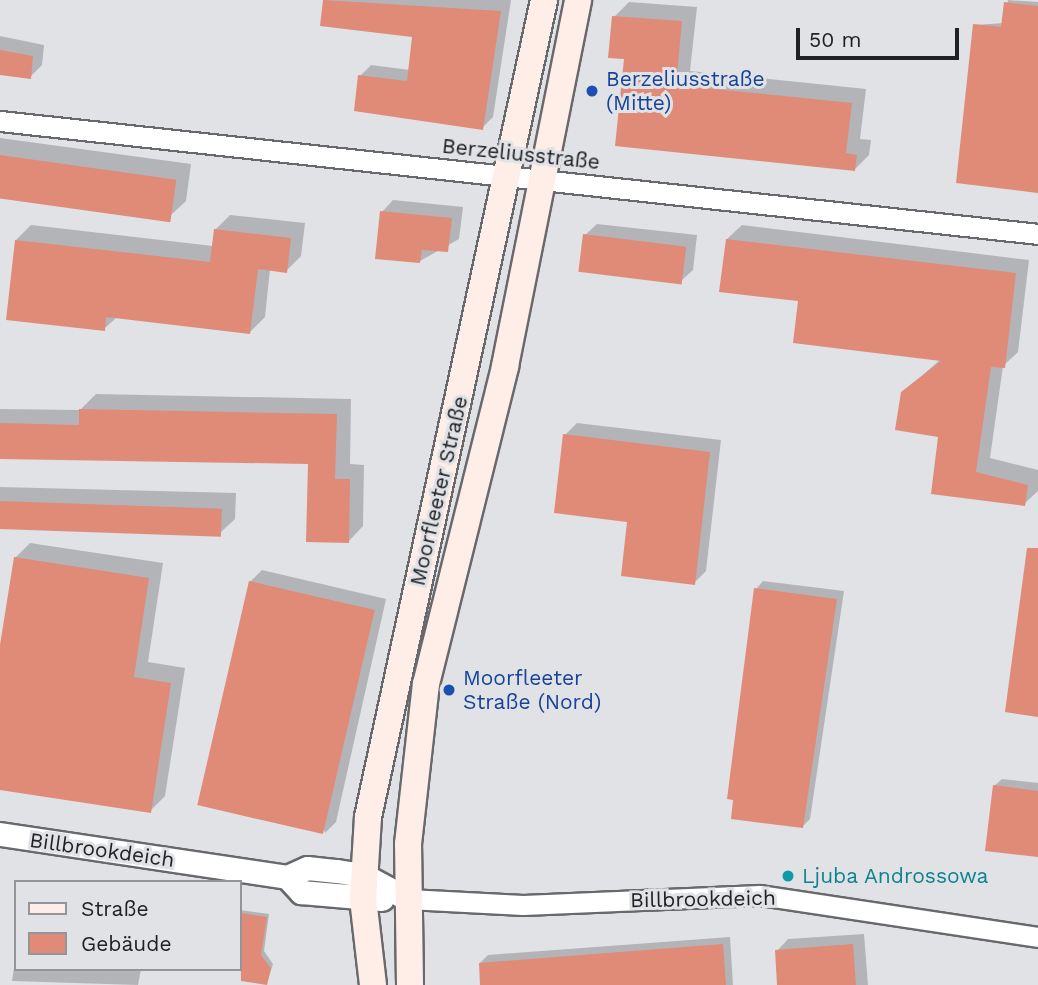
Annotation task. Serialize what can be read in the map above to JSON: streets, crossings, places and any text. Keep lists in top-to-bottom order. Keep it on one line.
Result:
{"streets":{"main road":["Moorfleeter Straße"],"street":["Berzeliusstraße","Billbrookdeich"]},"crossings":[["Berzeliusstraße","Moorfleeter Straße"],["Moorfleeter Straße","Billbrookdeich"]],"places":["Berzeliusstraße (Mitte)","Moorfleeter Straße (Nord)","Ljuba Androssowa"],"legend":["Straße","Gebäude"],"scale_bar":"50 m"}
